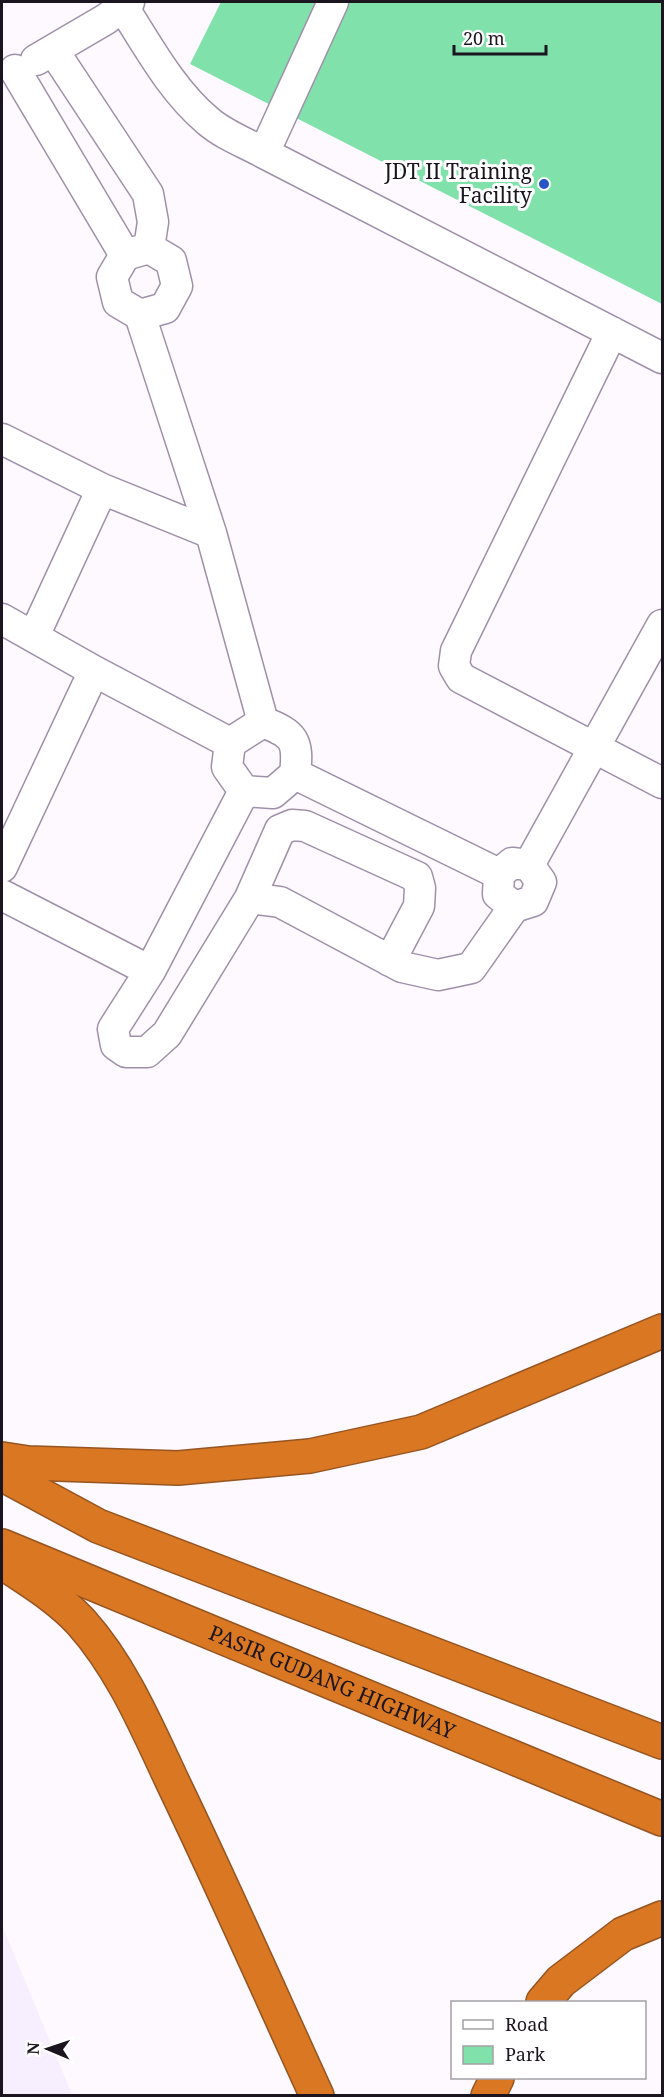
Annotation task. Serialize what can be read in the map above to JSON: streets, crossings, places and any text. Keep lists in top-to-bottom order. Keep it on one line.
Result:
{"streets":{"highway":["PASIR GUDANG HIGHWAY"]},"places":["JDT II Training Facility"],"legend":["Road","Park"],"scale_bar":"20 m","north":"left"}
